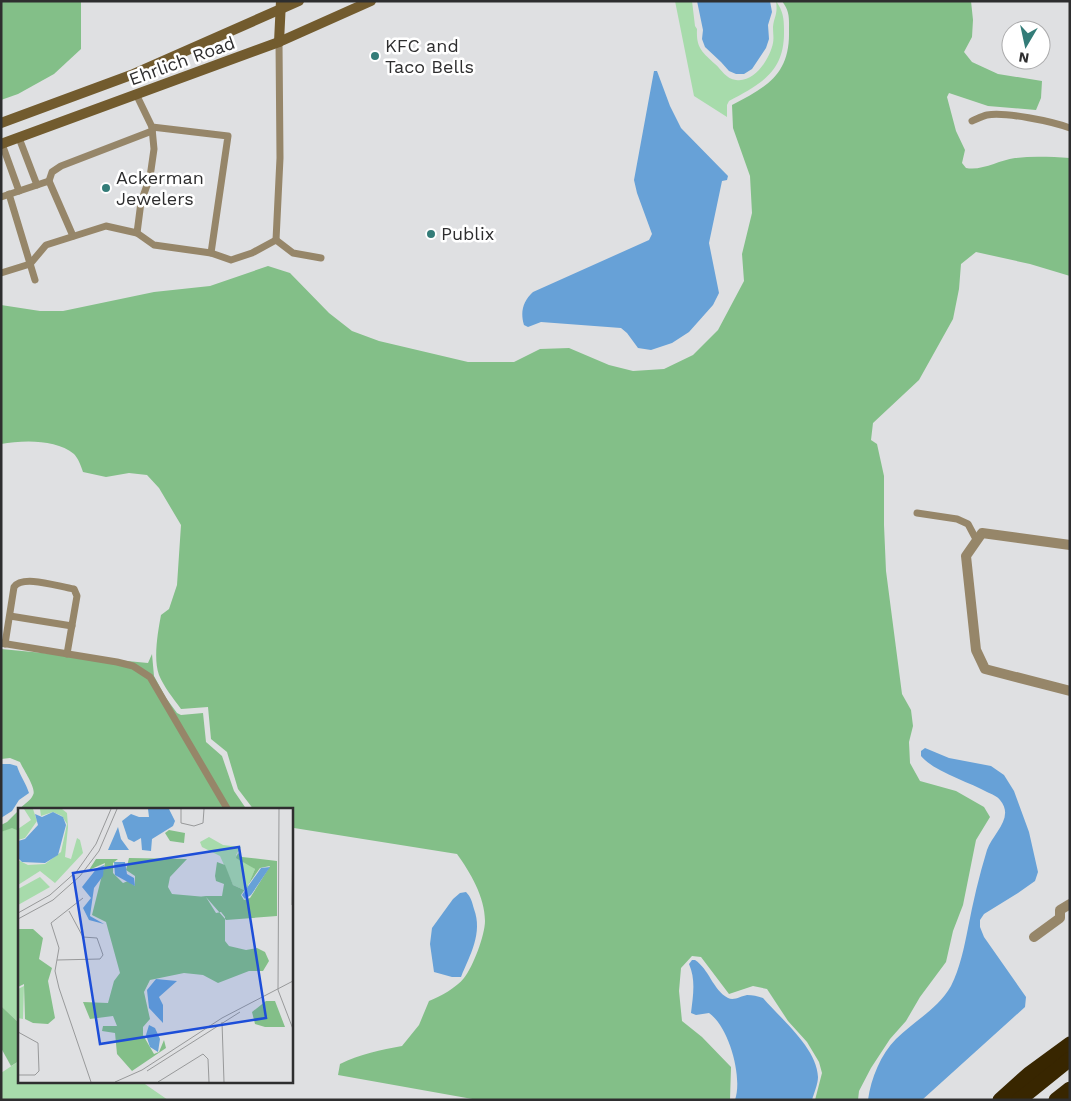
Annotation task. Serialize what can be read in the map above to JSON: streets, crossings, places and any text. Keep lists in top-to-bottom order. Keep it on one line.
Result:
{"streets":{"main road":["Ehrlich Road"]},"places":["KFC and Taco Bells","Ackerman Jewelers","Publix"],"north":"bottom"}
